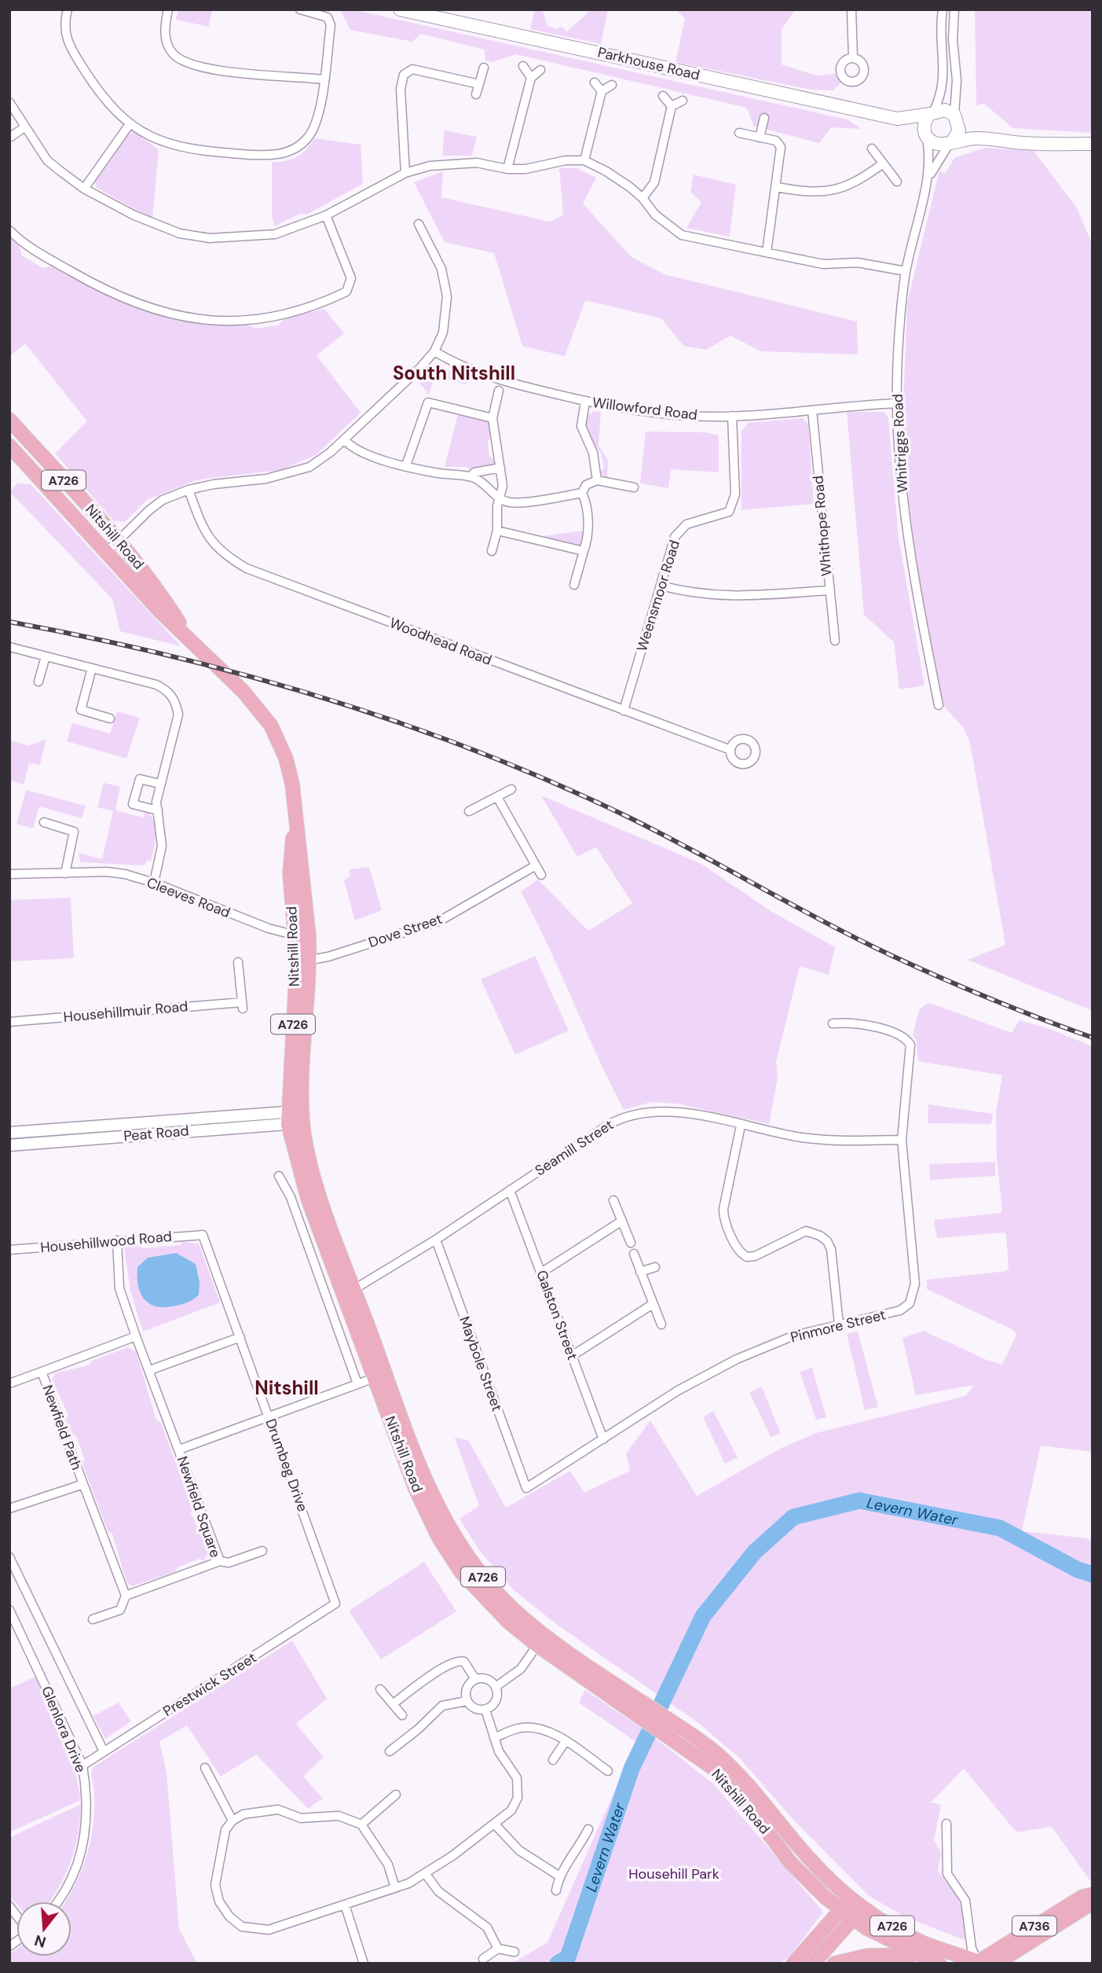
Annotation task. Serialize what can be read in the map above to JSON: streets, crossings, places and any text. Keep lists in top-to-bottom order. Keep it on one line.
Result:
{"streets":{"main road":["Parkhouse Road","A726","Nitshill Road","A736"],"street":["Willowford Road","Whitriggs Road","Whithope Road","Weensmoor Road","Woodhead Road","Cleeves Road","Dove Street","Househillmuir Road","Peat Road","Seamill Street","Househillwood Road","Galston Street","Pinmore Street","Maybole Street","Newfield Path","Drumbeg Drive","Newfield Square","Prestwick Street","Glenlora Drive"]},"crossings":[["Parkhouse Road","Whitriggs Road"],["Willowford Road","Whitriggs Road"],["Willowford Road","Whithope Road"],["Willowford Road","Weensmoor Road"],["A726","Nitshill Road"],["A726","A736"],["Nitshill Road","Cleeves Road"],["Nitshill Road","Dove Street"],["Nitshill Road","Peat Road"],["Nitshill Road","Seamill Street"],["Nitshill Road","Newfield Square"],["Weensmoor Road","Woodhead Road"],["Seamill Street","Galston Street"],["Seamill Street","Pinmore Street"],["Seamill Street","Maybole Street"],["Househillwood Road","Drumbeg Drive"],["Galston Street","Pinmore Street"],["Pinmore Street","Maybole Street"],["Drumbeg Drive","Newfield Square"],["Drumbeg Drive","Prestwick Street"],["Prestwick Street","Glenlora Drive"]],"districts":["South Nitshill","Nitshill"],"water":["Levern Water"],"parks":["Househill Park"],"north":"bottom"}
